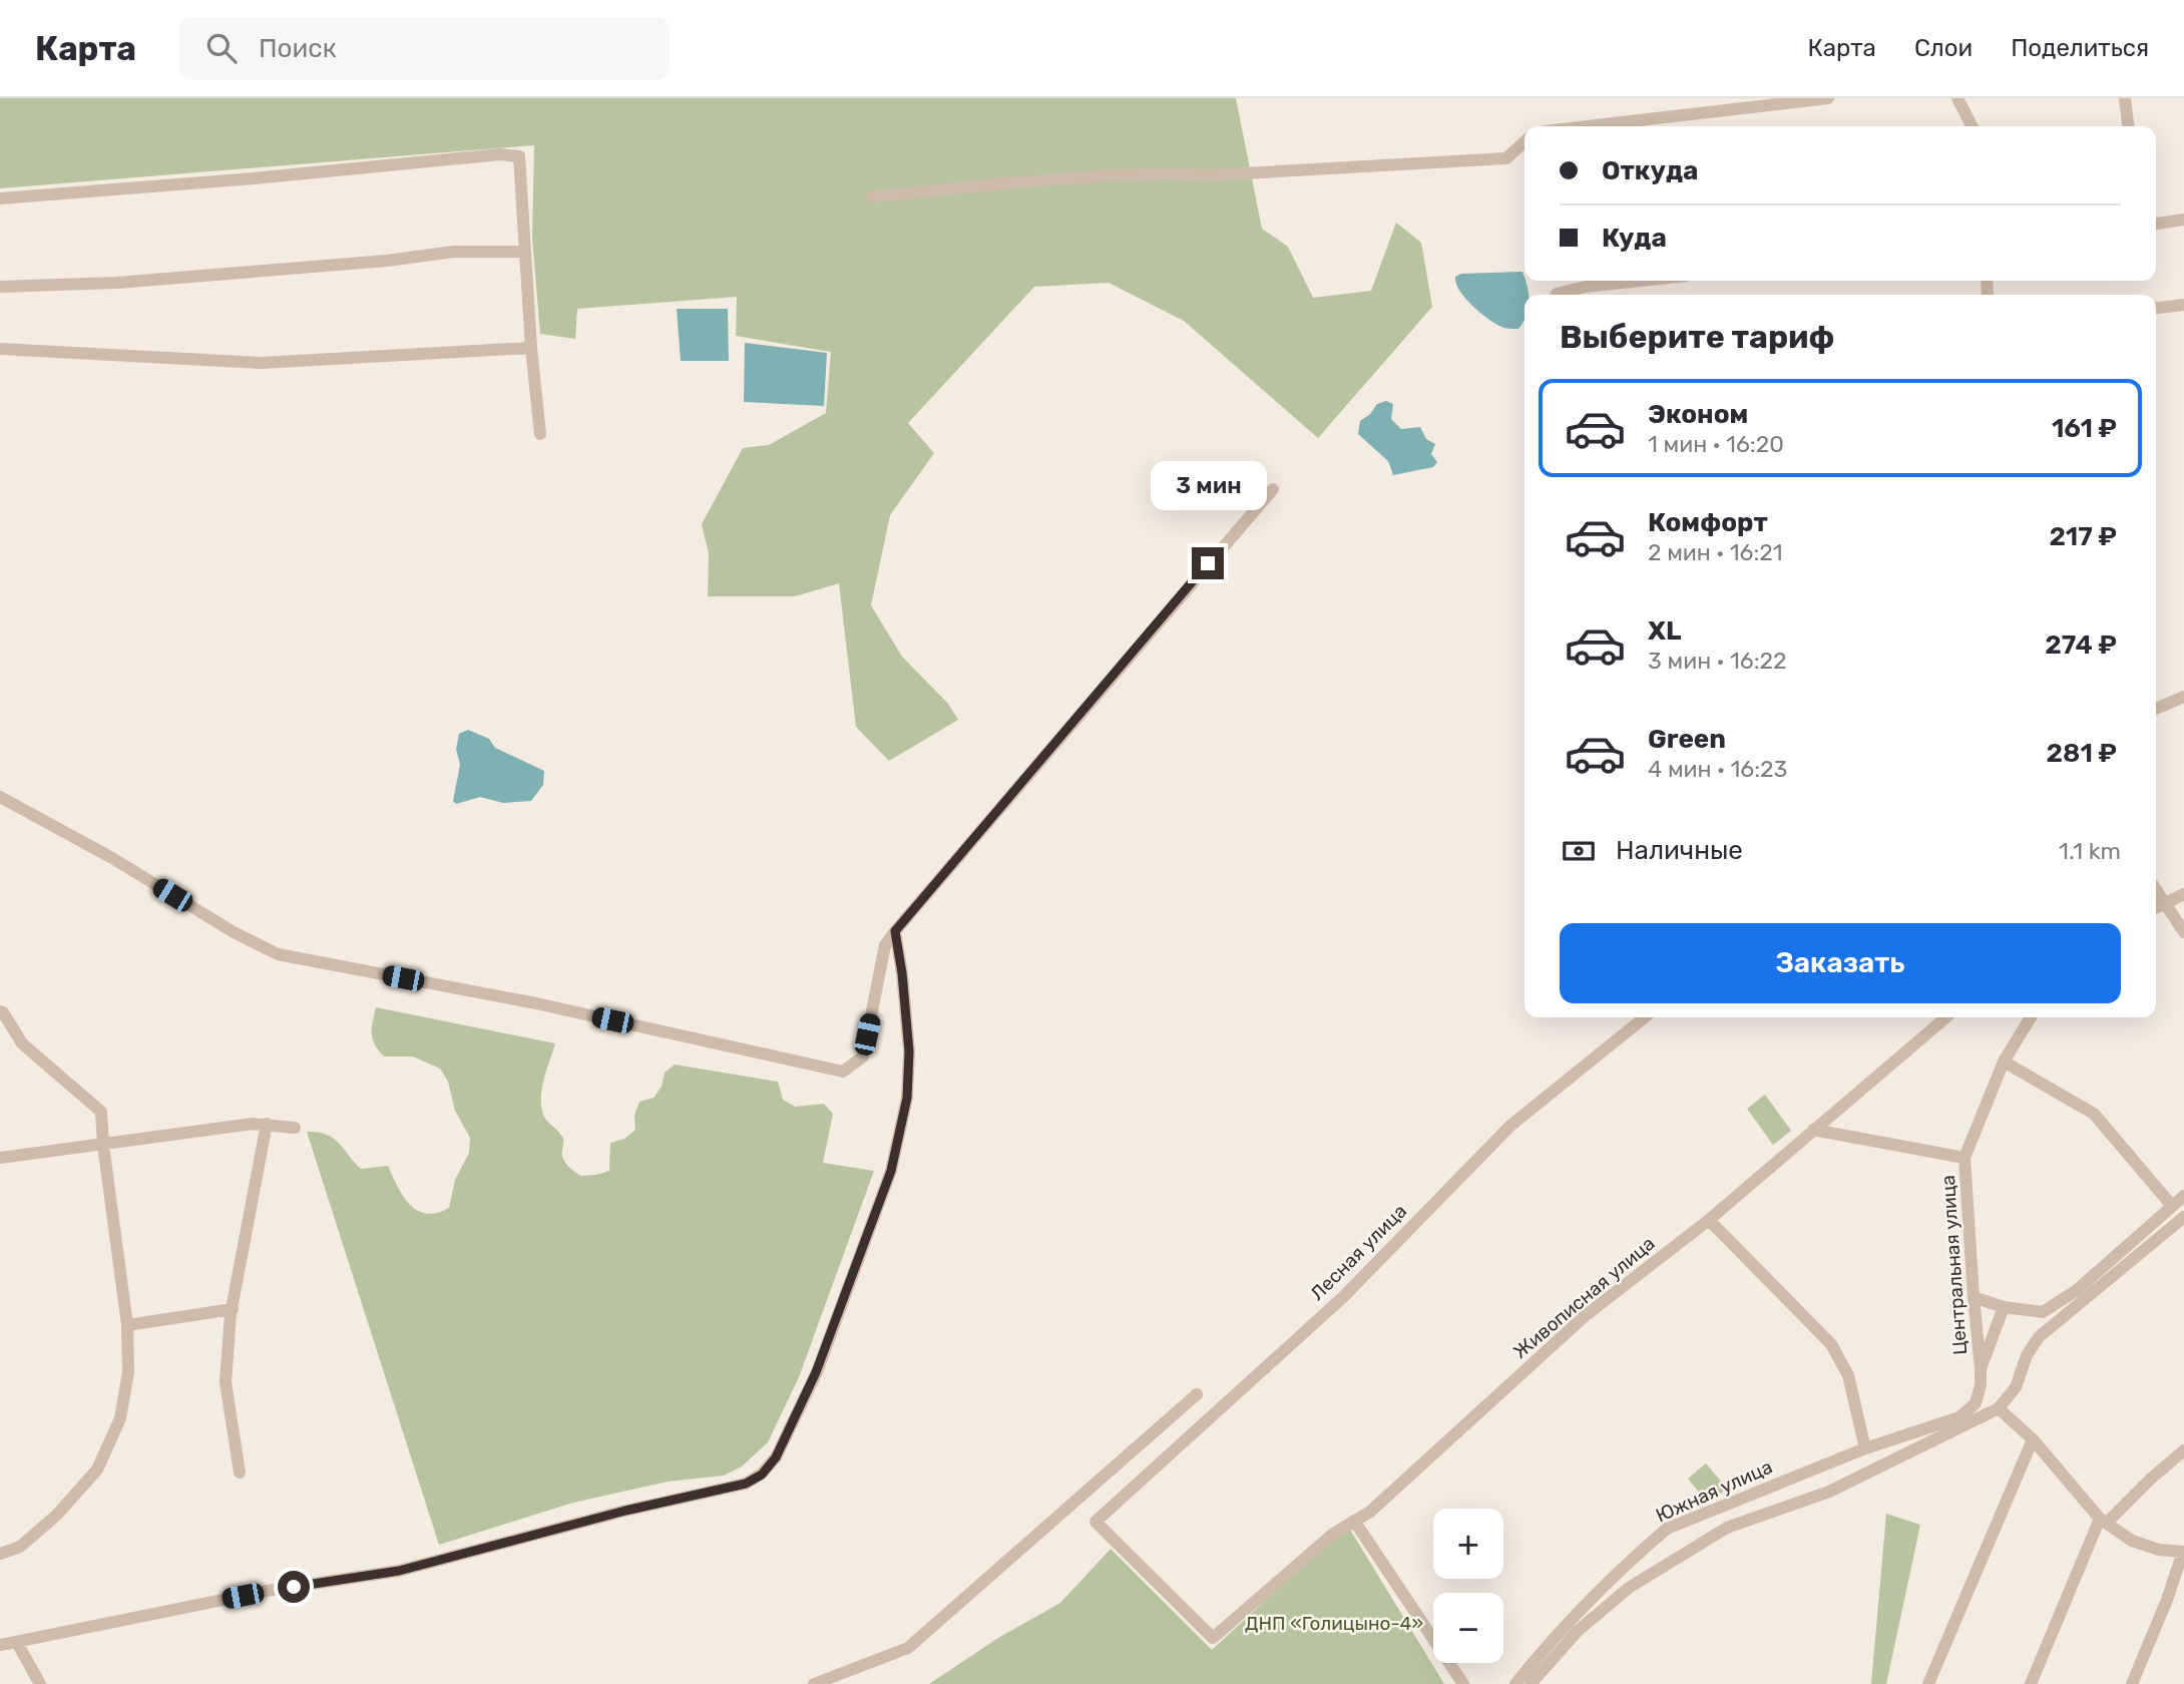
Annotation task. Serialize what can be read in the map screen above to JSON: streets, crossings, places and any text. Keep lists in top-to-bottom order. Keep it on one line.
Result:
{"streets":{"street":["Лесная улица","Центральная улица","Живописная улица","Южная улица"]},"crossings":[["Лесная улица","Живописная улица"],["Центральная улица","Южная улица"]],"parks":["ДНП «Голицыно-4»"],"page":{"header":"Карта","search":"Поиск","nav":["Карта","Слои","Поделиться"],"banner":["Откуда","Куда"],"heading":"Выберите тариф","list":[{"name":"Эконом","note":"1 мин · 16:20","value":"161 ₽"},{"name":"Комфорт","note":"2 мин · 16:21","value":"217 ₽"},{"name":"XL","note":"3 мин · 16:22","value":"274 ₽"},{"name":"Green","note":"4 мин · 16:23","value":"281 ₽"}],"bubble":"3 мин","pay":["Наличные","1.1 km"],"buttons":"Заказать","map_buttons":["+","−"]}}
